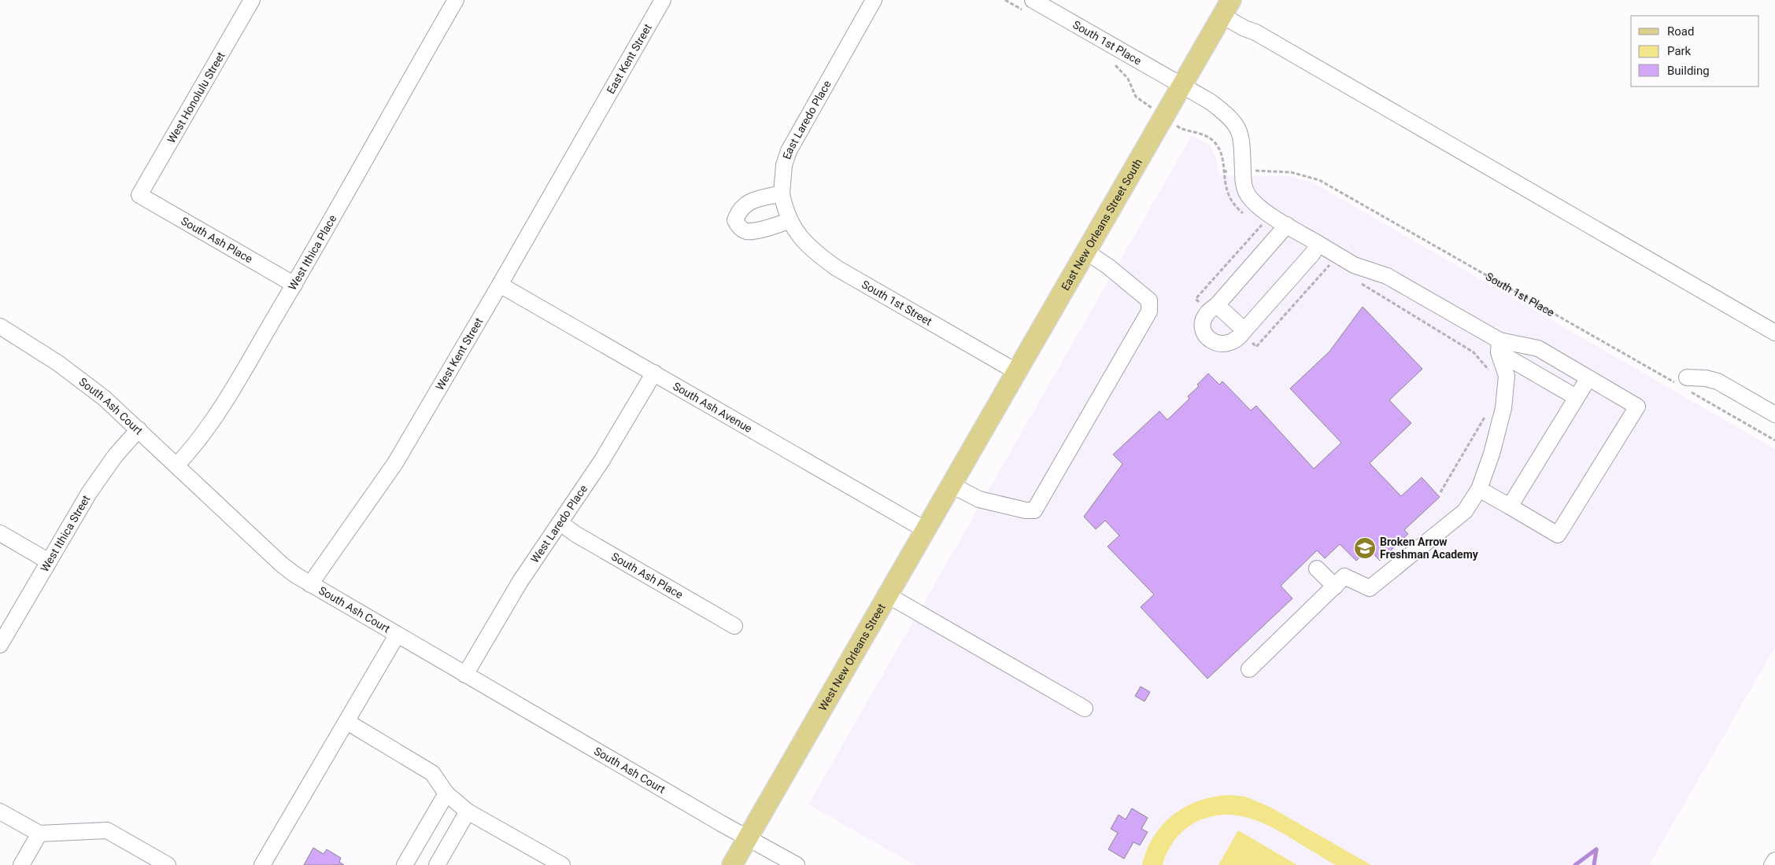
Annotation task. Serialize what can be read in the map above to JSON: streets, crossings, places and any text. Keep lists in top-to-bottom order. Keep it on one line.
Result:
{"streets":{"main road":["East New Orleans Street South","West New Orleans Street"],"street":["South 1st Place","East Kent Street","West Honolulu Street","East Laredo Place","South Ash Place","West Ithica Place","South 1st Street","West Kent Street","South Ash Court","South Ash Avenue","West Laredo Place","West Ithica Street"]},"crossings":[["South 1st Place","East New Orleans Street South"],["East Kent Street","West Kent Street"],["West Honolulu Street","South Ash Place"],["East Laredo Place","South 1st Street"],["East New Orleans Street South","South 1st Street"],["East New Orleans Street South","West New Orleans Street"],["South Ash Place","West Ithica Place"],["South Ash Place","West Laredo Place"],["West Ithica Place","South Ash Court"],["West Kent Street","South Ash Court"],["West Kent Street","South Ash Avenue"],["South Ash Court","West Laredo Place"],["South Ash Court","West Ithica Street"],["South Ash Court","West New Orleans Street"],["South Ash Avenue","West Laredo Place"],["South Ash Avenue","West New Orleans Street"]],"places":{"school or university":["Broken Arrow Freshman Academy"]},"legend":["Road","Park","Building"]}
